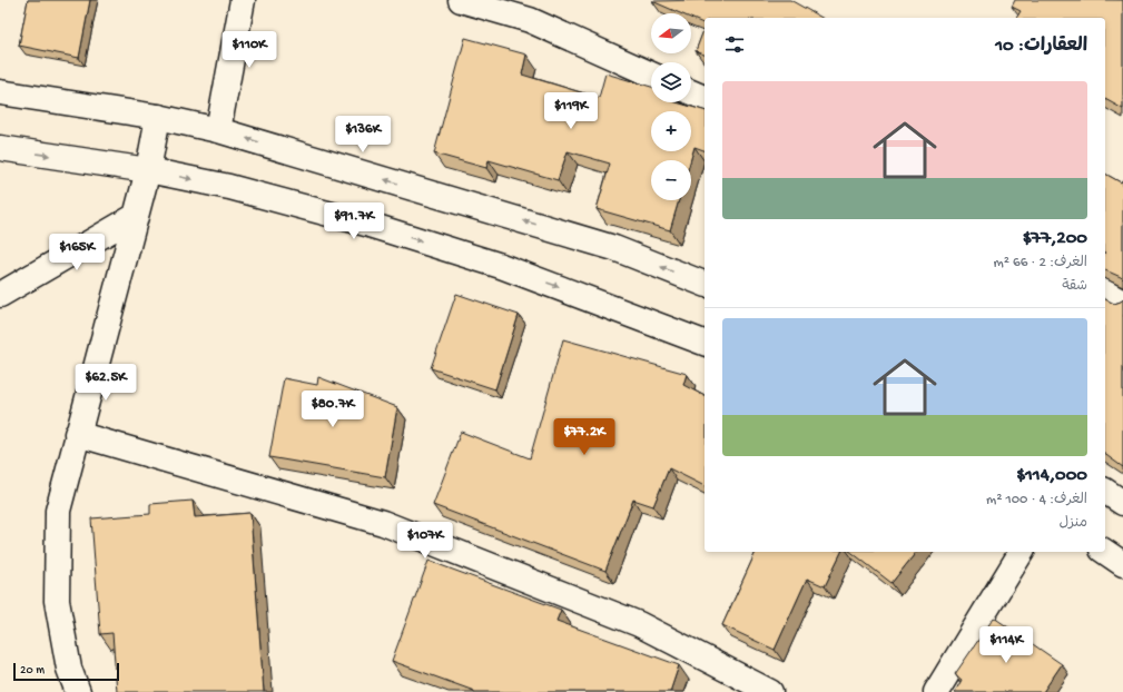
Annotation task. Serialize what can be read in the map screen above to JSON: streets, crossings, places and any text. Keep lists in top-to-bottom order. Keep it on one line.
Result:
{"scale_bar":"20 m","north":"left","page":{"map_buttons":["+","−"],"heading":"العقارات: 10","price":["$110K","$119K","$136K","$91.7K","$165K","$62.5K","$80.7K","$77.2K","$107K","$114K"],"list":[{"name":"$77,200","note":"الغرف: 2 · 66 m² · شقة"},{"name":"$114,000","note":"الغرف: 4 · 100 m² · منزل"}],"scale":"20 m"}}
